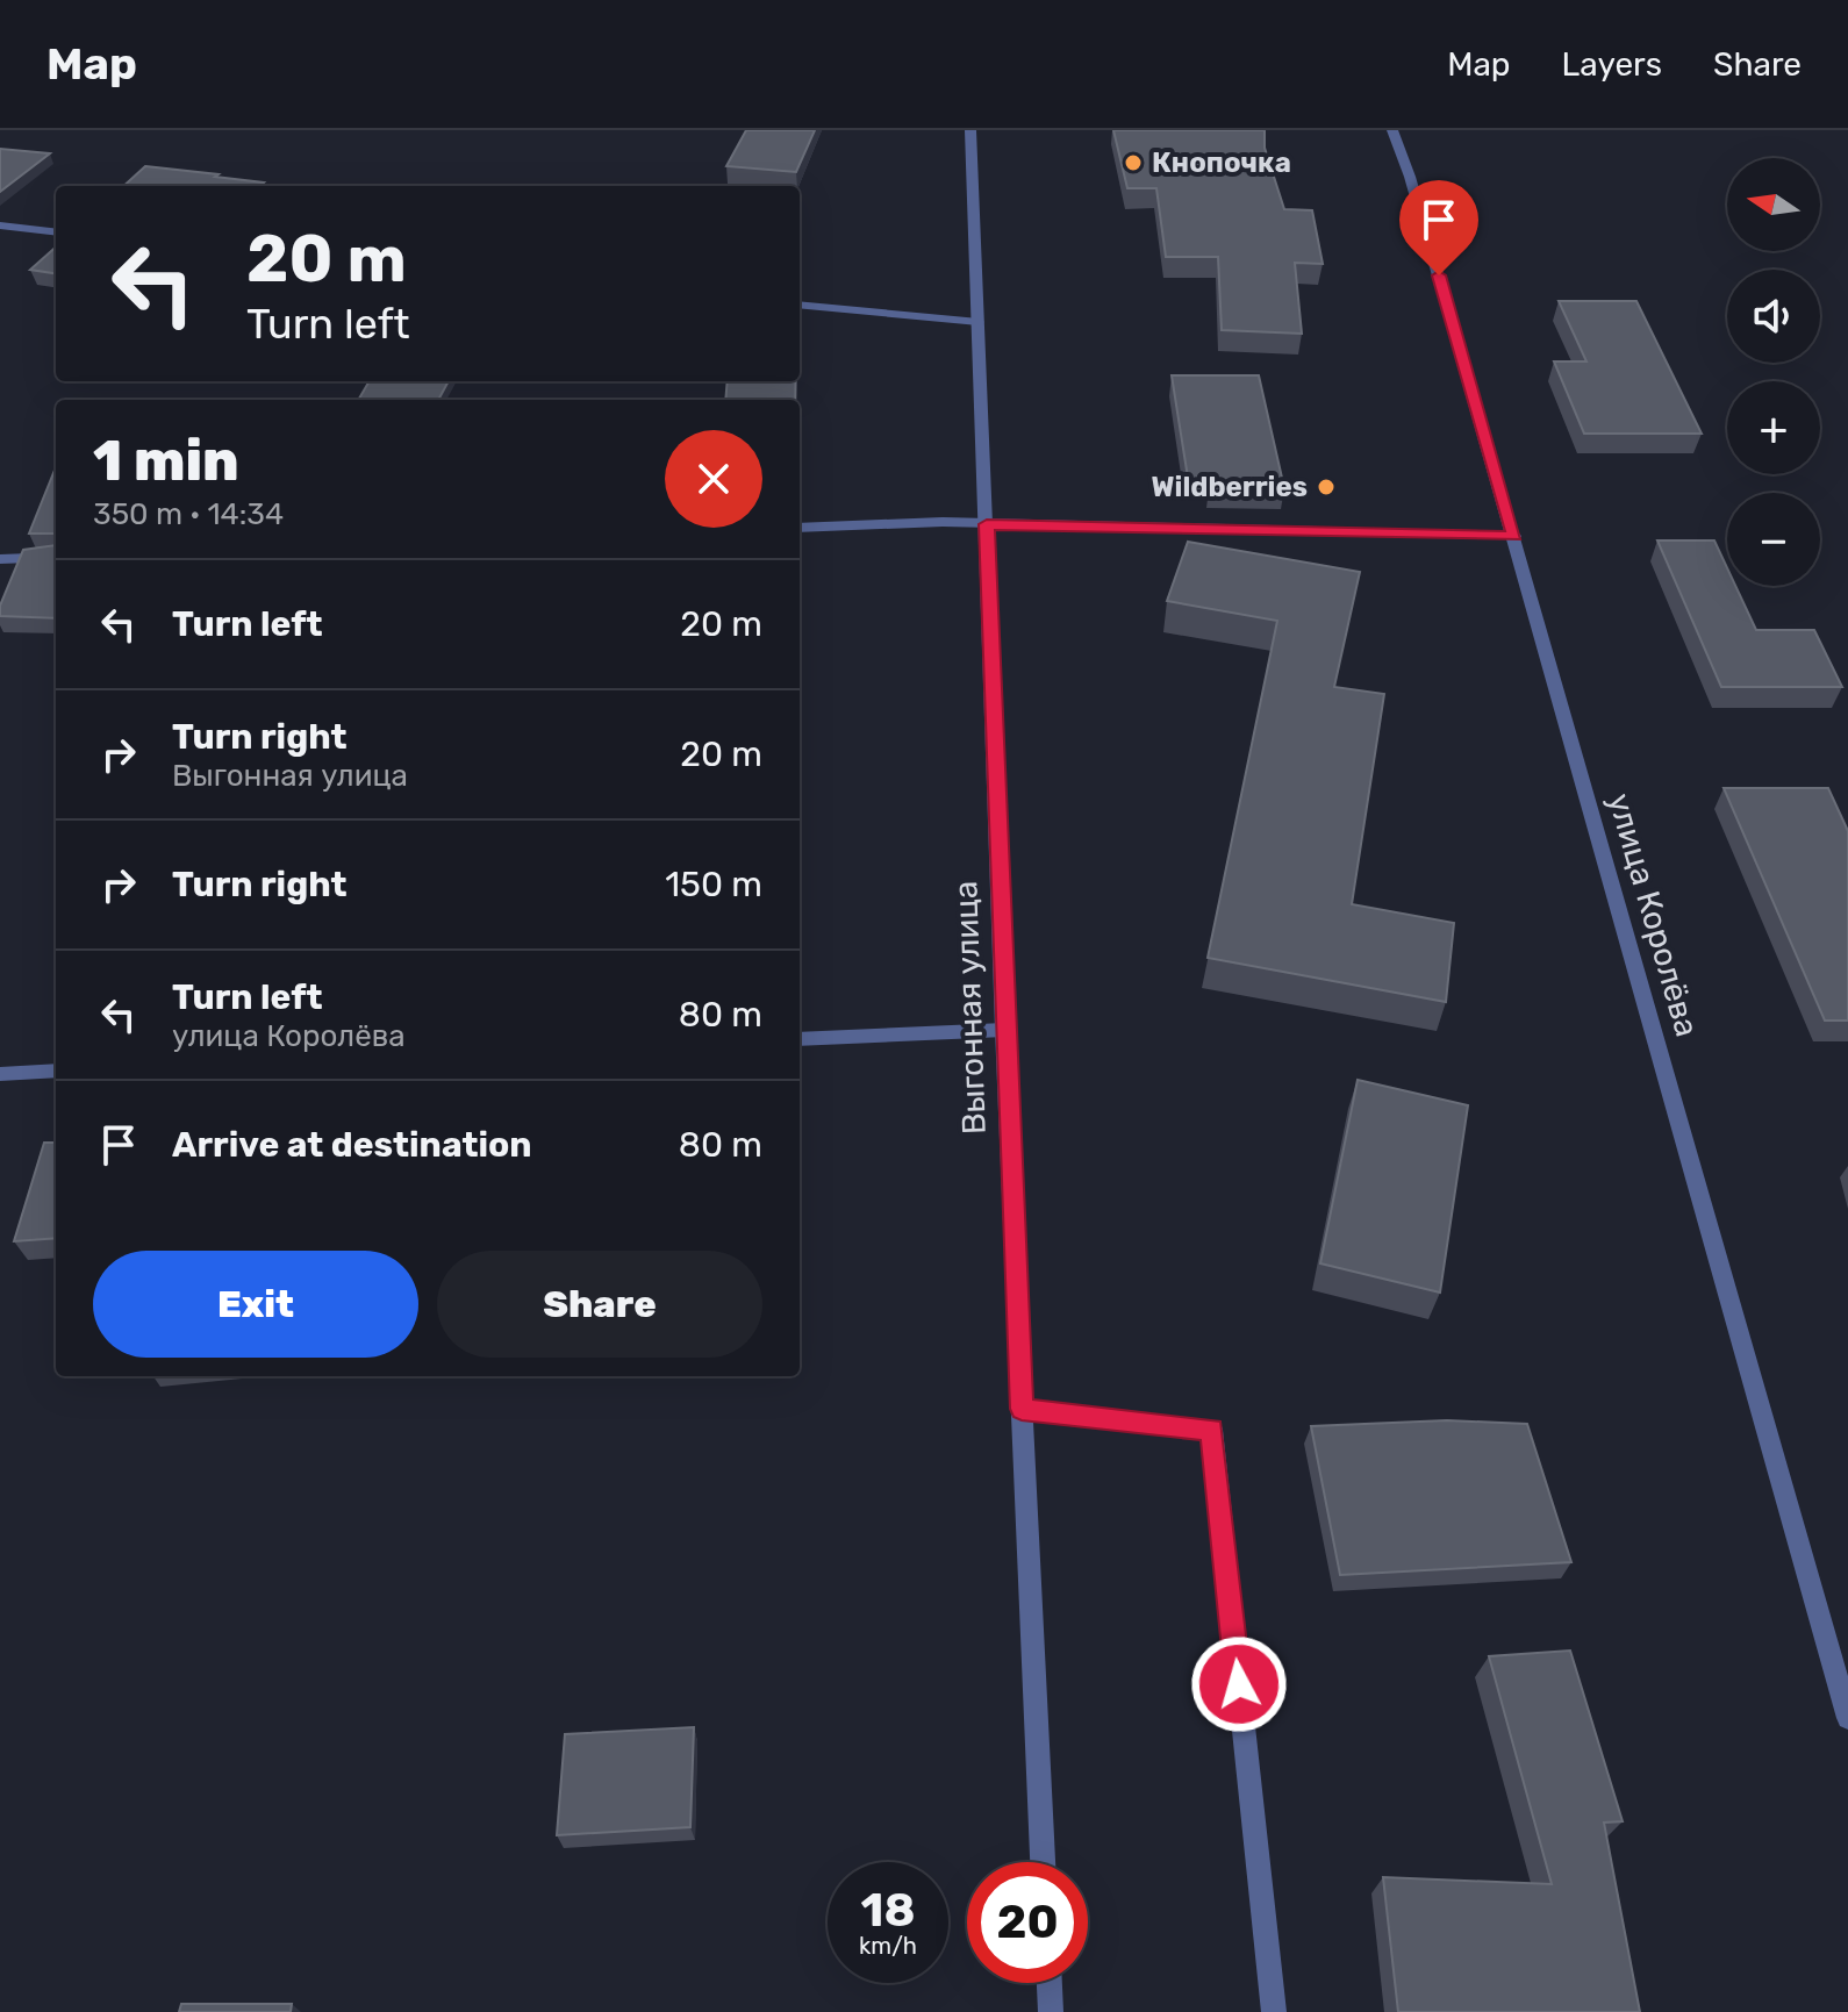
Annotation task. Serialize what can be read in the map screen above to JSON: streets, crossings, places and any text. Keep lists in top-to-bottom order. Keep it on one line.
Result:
{"streets":{"street":["улица Королёва","Выгонная улица"]},"places":["Кнопочка","Wildberries"],"north":"left","page":{"header":"Map","nav":["Map","Layers","Share"],"map_buttons":["+","−"],"turn":["20 m","Turn left"],"heading":["1 min","350 m · 14:34"],"list":[{"name":"Turn left","value":"20 m"},{"name":"Turn right","note":"Выгонная улица","value":"20 m"},{"name":"Turn right","value":"150 m"},{"name":"Turn left","note":"улица Королёва","value":"80 m"},{"name":"Arrive at destination","value":"80 m"}],"buttons":["Exit","Share"],"speed":"18 km/h","limit":"20"}}
